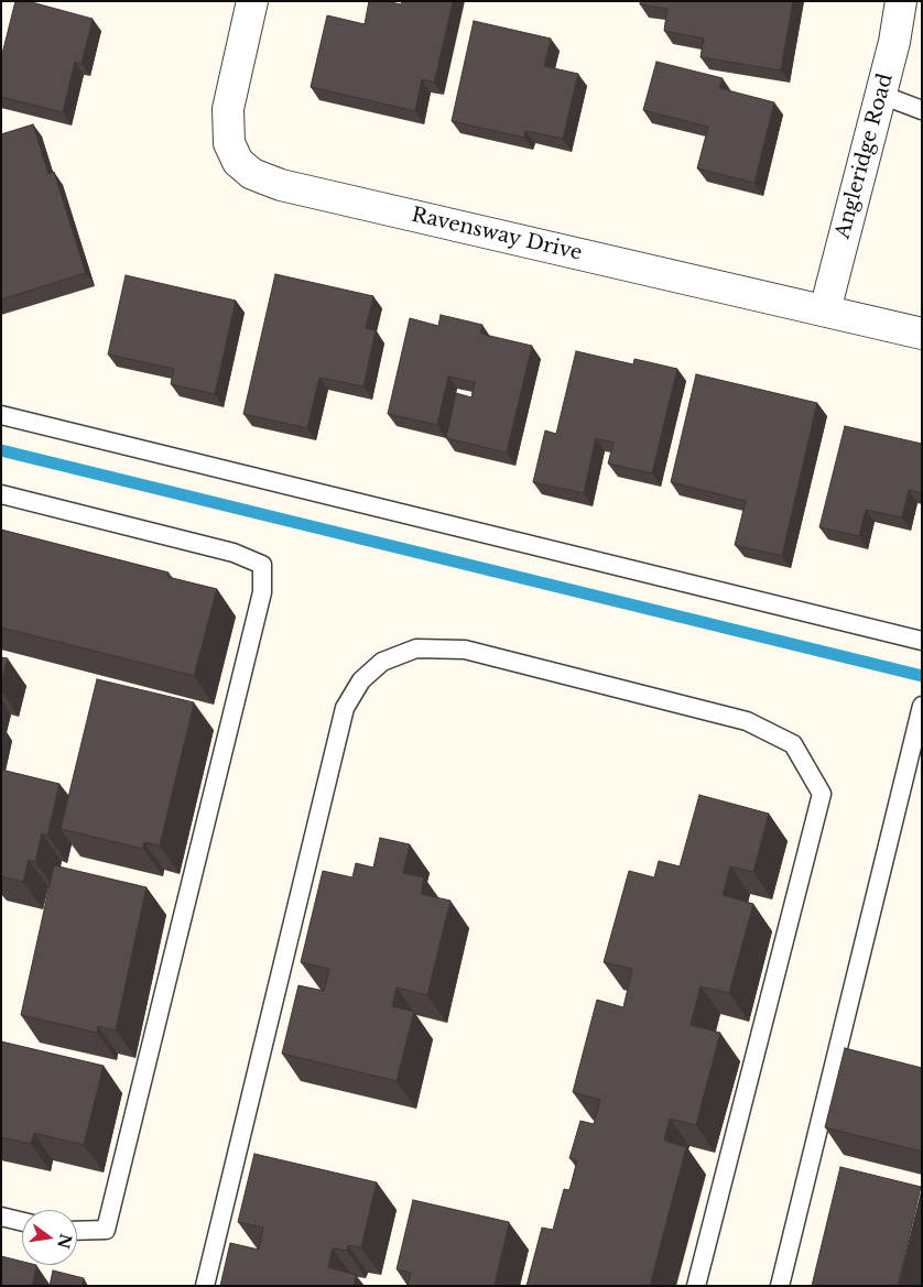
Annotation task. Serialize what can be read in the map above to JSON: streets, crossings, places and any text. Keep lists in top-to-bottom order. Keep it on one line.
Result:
{"streets":{"street":["Angleridge Road","Ravensway Drive"]},"crossings":[["Angleridge Road","Ravensway Drive"]],"north":"right"}
